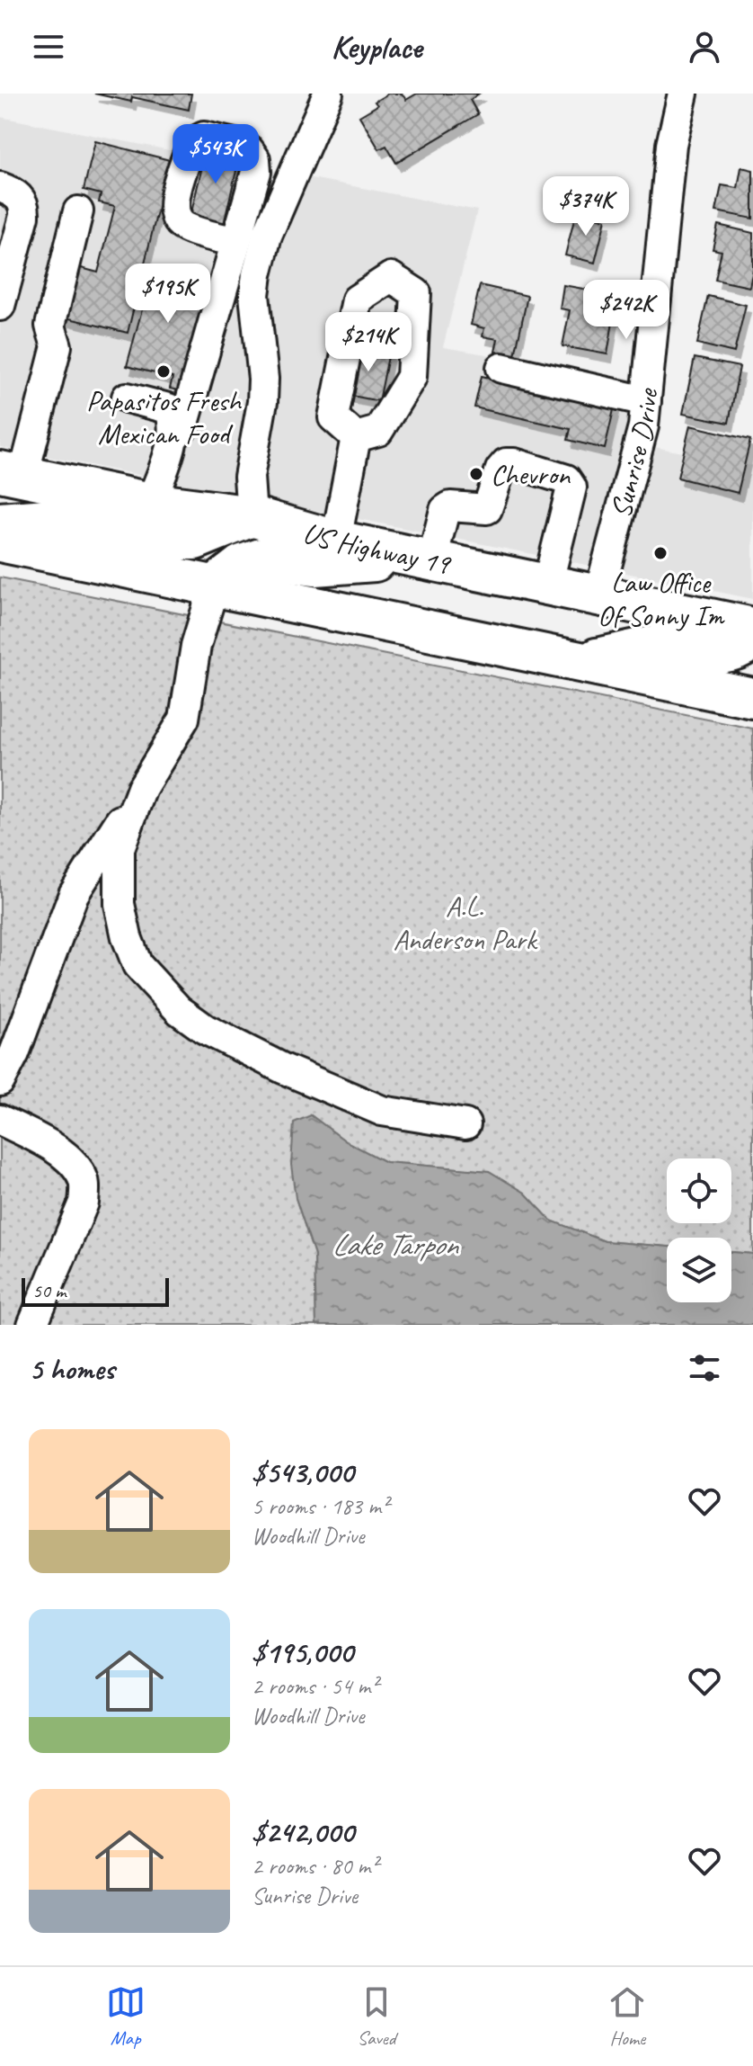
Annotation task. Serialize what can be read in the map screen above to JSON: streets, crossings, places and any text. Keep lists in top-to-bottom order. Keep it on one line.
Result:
{"streets":{"highway":["US Highway 19"],"street":["Sunrise Drive"]},"crossings":[["Sunrise Drive","US Highway 19"]],"water":["Lake Tarpon"],"parks":["A.L. Anderson Park"],"places":["Papasitos Fresh Mexican Food","Chevron","Law Office Of Sonny Im"],"scale_bar":"50 m","page":{"header":"Keyplace","price":["$543K","$374K","$195K","$242K","$214K"],"scale":"50 m","heading":"5 homes","list":[{"name":"$543,000","note":"5 rooms · 183 m² · Woodhill Drive"},{"name":"$195,000","note":"2 rooms · 54 m² · Woodhill Drive"},{"name":"$242,000","note":"2 rooms · 80 m² · Sunrise Drive"}],"tabs":["Map","Saved","Home"]}}
